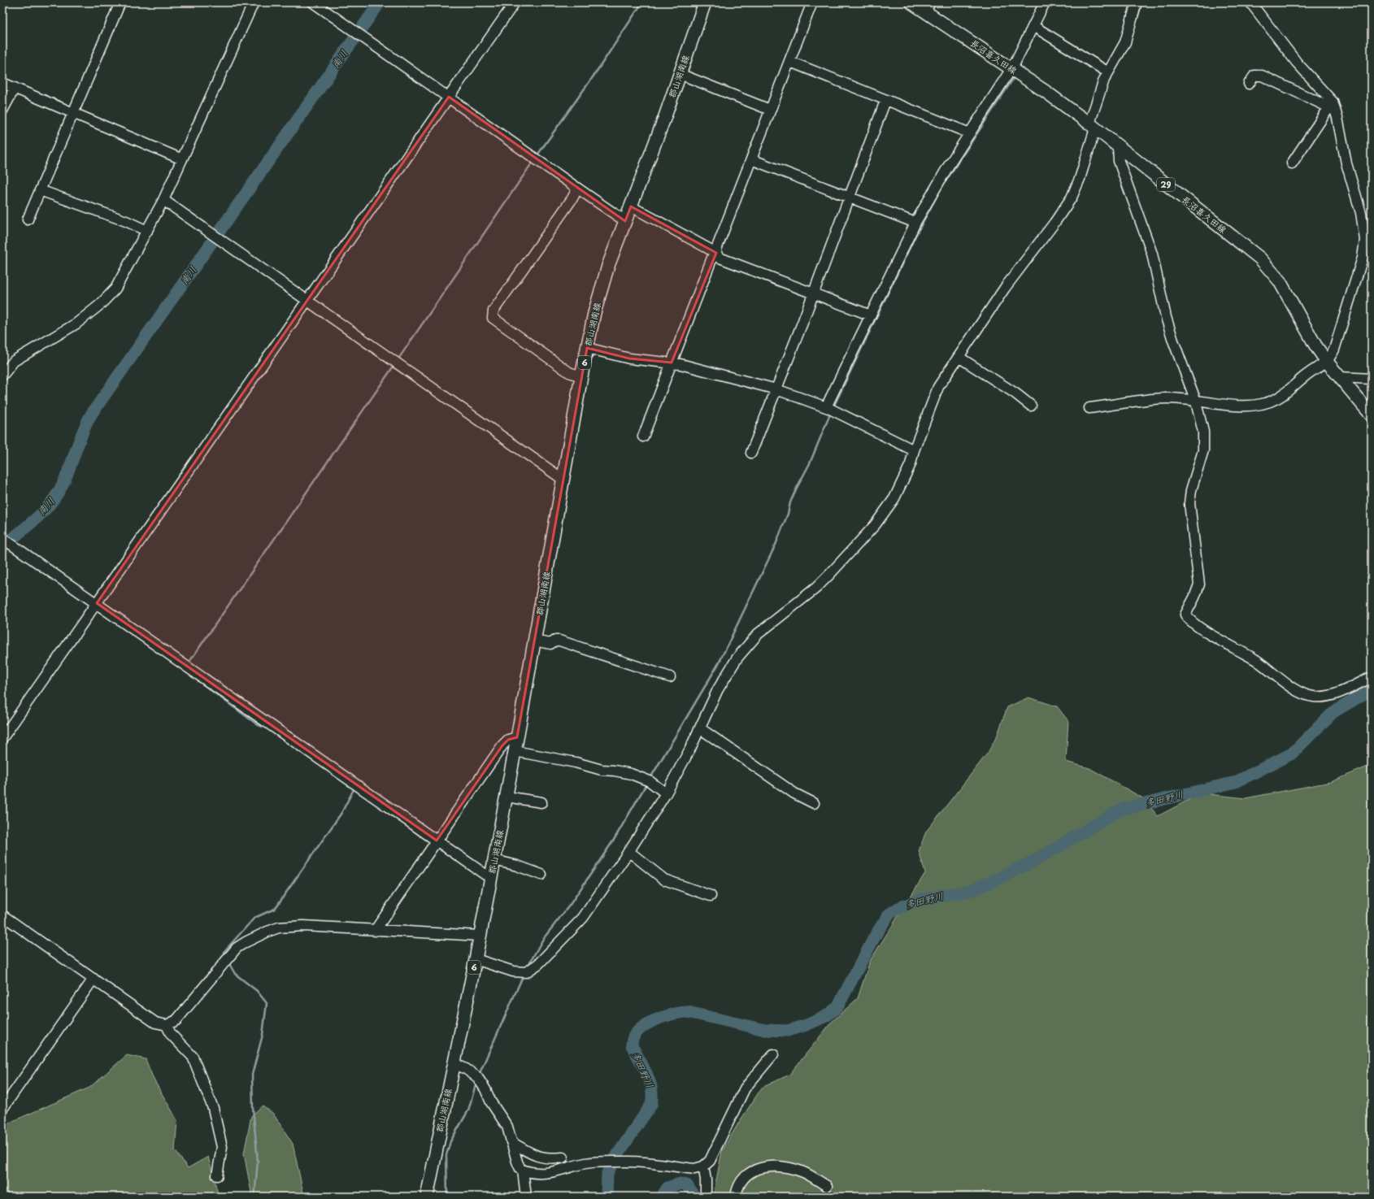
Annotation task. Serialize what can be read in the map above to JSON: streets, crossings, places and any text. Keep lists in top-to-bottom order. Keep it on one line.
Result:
{"streets":{"main road":["長沼喜久田線","郡山湖南線","29","6"]},"water":["南川","多田野川"]}
